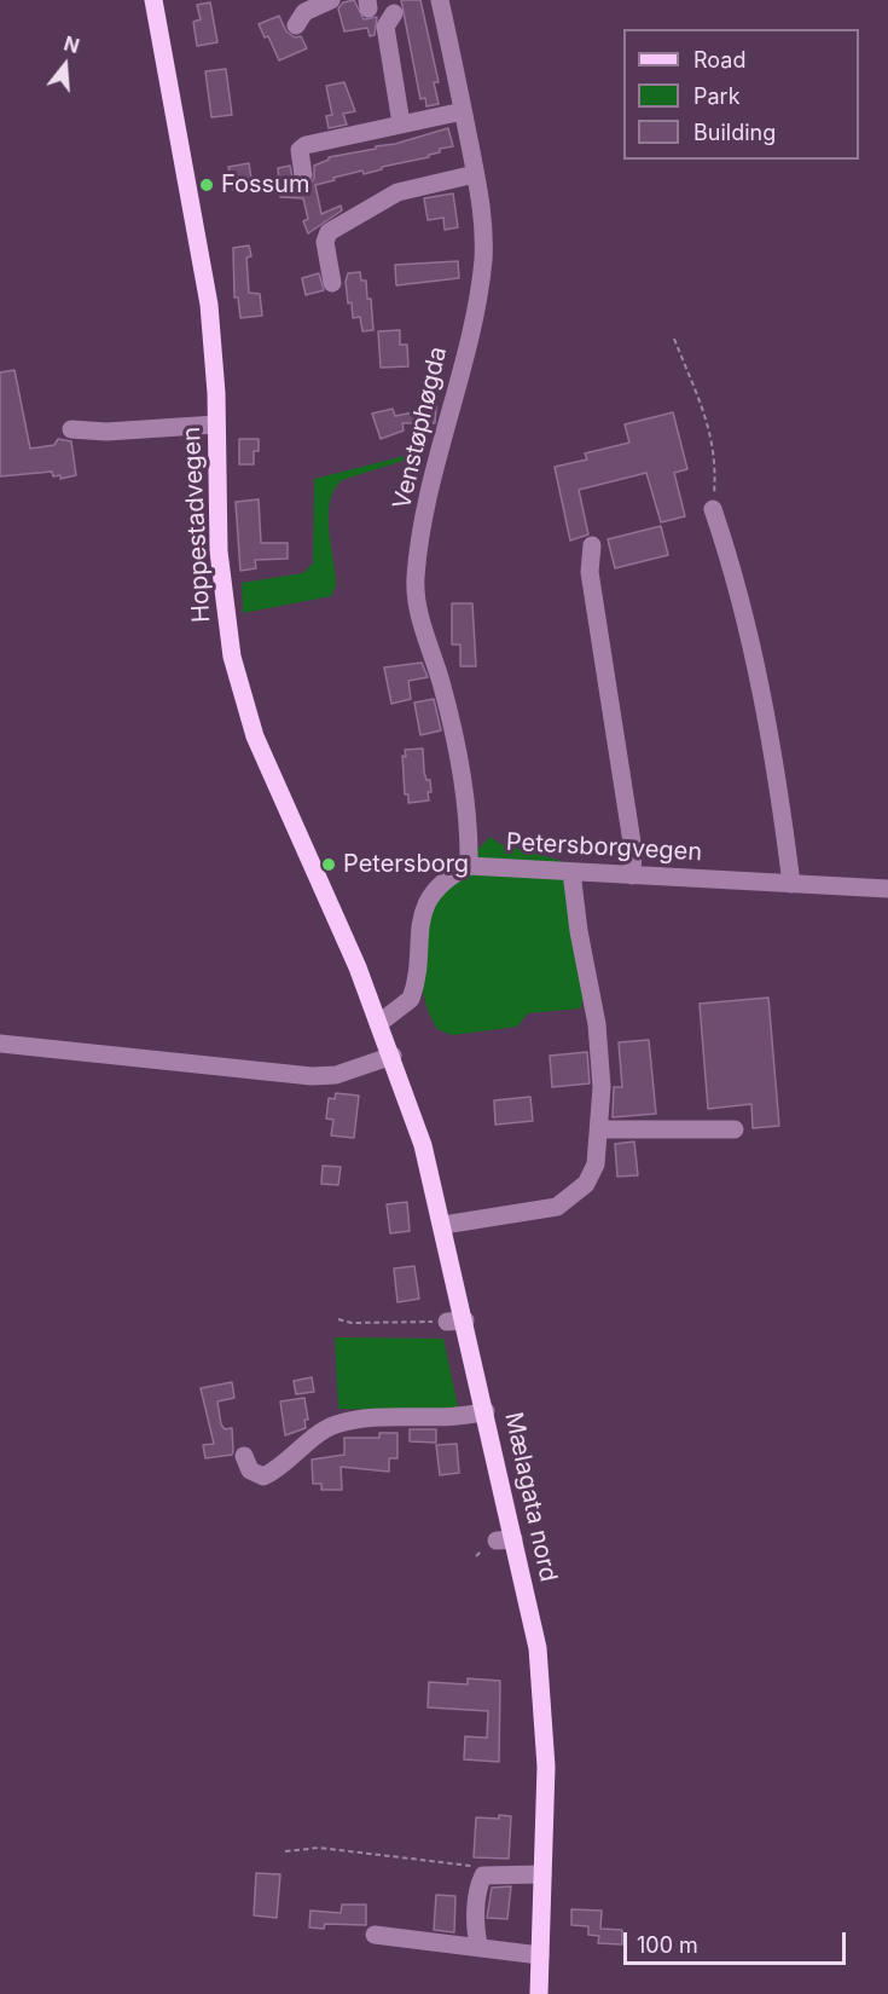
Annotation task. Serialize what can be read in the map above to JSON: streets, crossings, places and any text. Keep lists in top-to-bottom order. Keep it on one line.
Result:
{"streets":{"main road":["Hoppestadvegen","Mælagata nord"],"street":["Venstøphøgda","Petersborgvegen"]},"crossings":[["Venstøphøgda","Petersborgvegen"],["Hoppestadvegen","Mælagata nord"]],"places":["Fossum","Petersborg"],"legend":["Road","Park","Building"],"scale_bar":"100 m","north":"top"}
